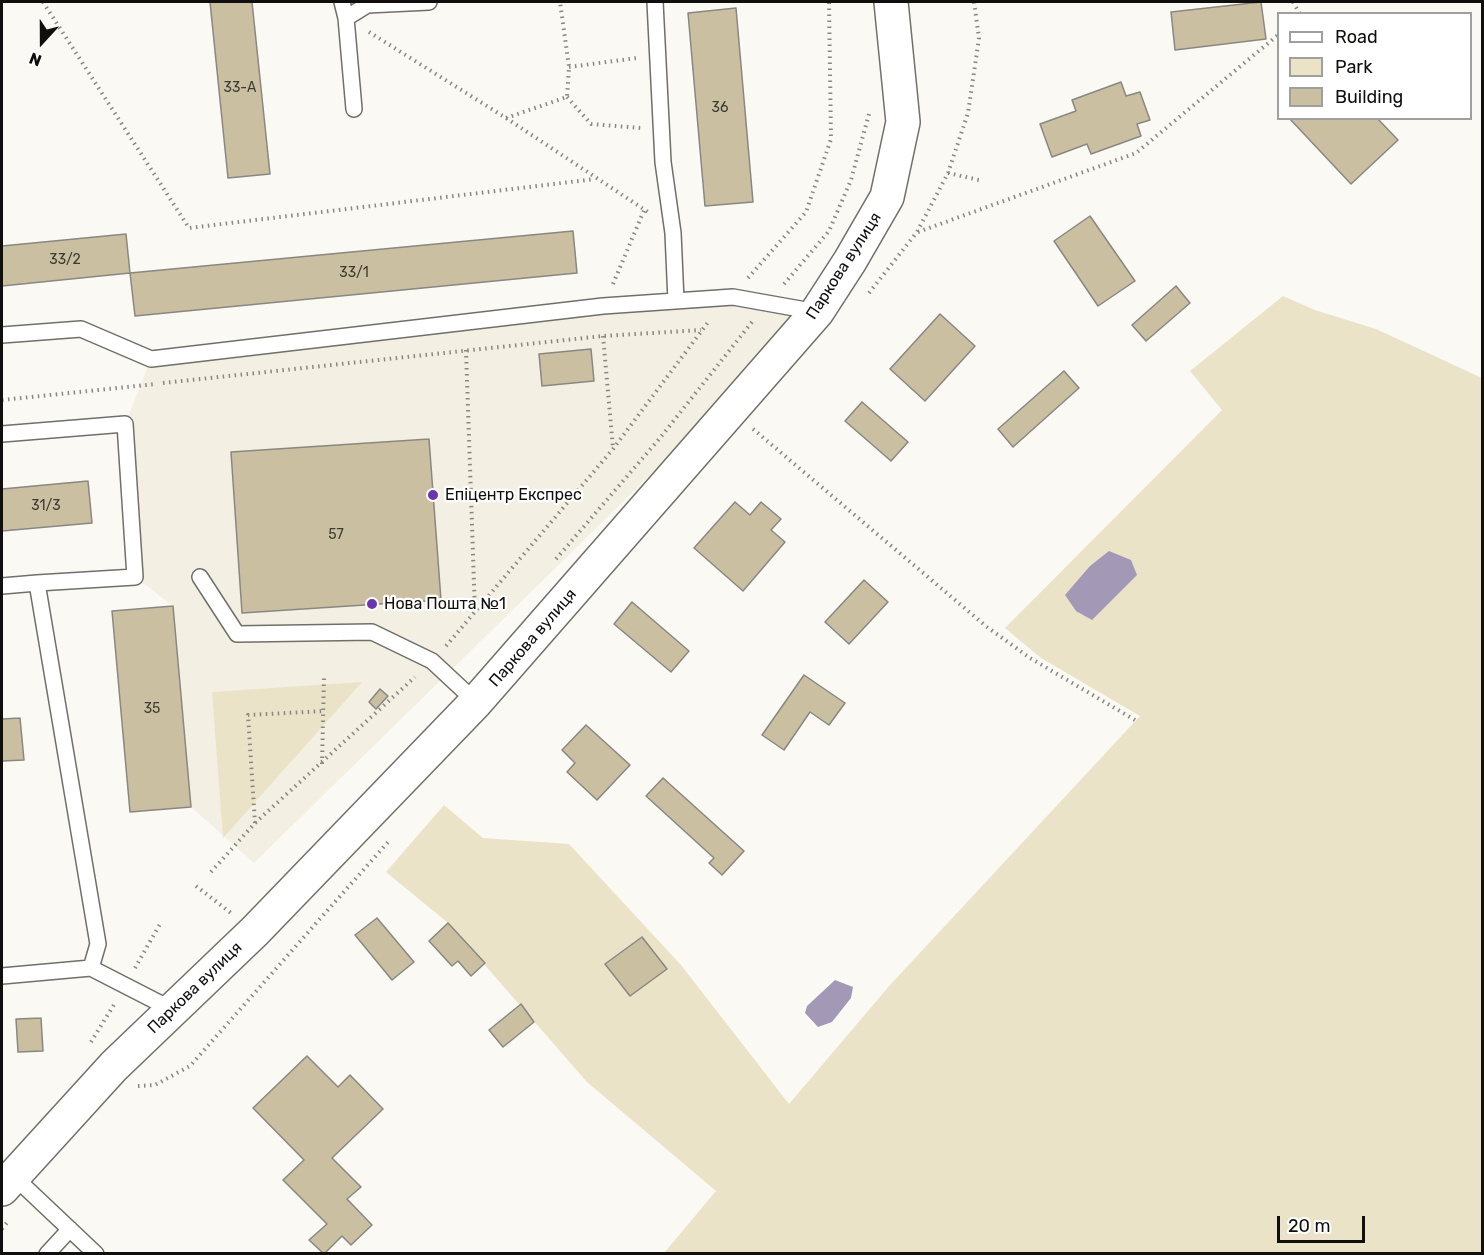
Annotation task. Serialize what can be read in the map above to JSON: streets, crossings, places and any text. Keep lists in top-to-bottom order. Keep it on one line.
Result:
{"streets":{"street":["Паркова вулиця"]},"places":["Епіцентр Експрес","Нова Пошта №1"],"house_numbers":["33-А","36","33/2","33/1","31/3","57","35"],"legend":["Road","Park","Building"],"scale_bar":"20 m","north":"bottom"}
